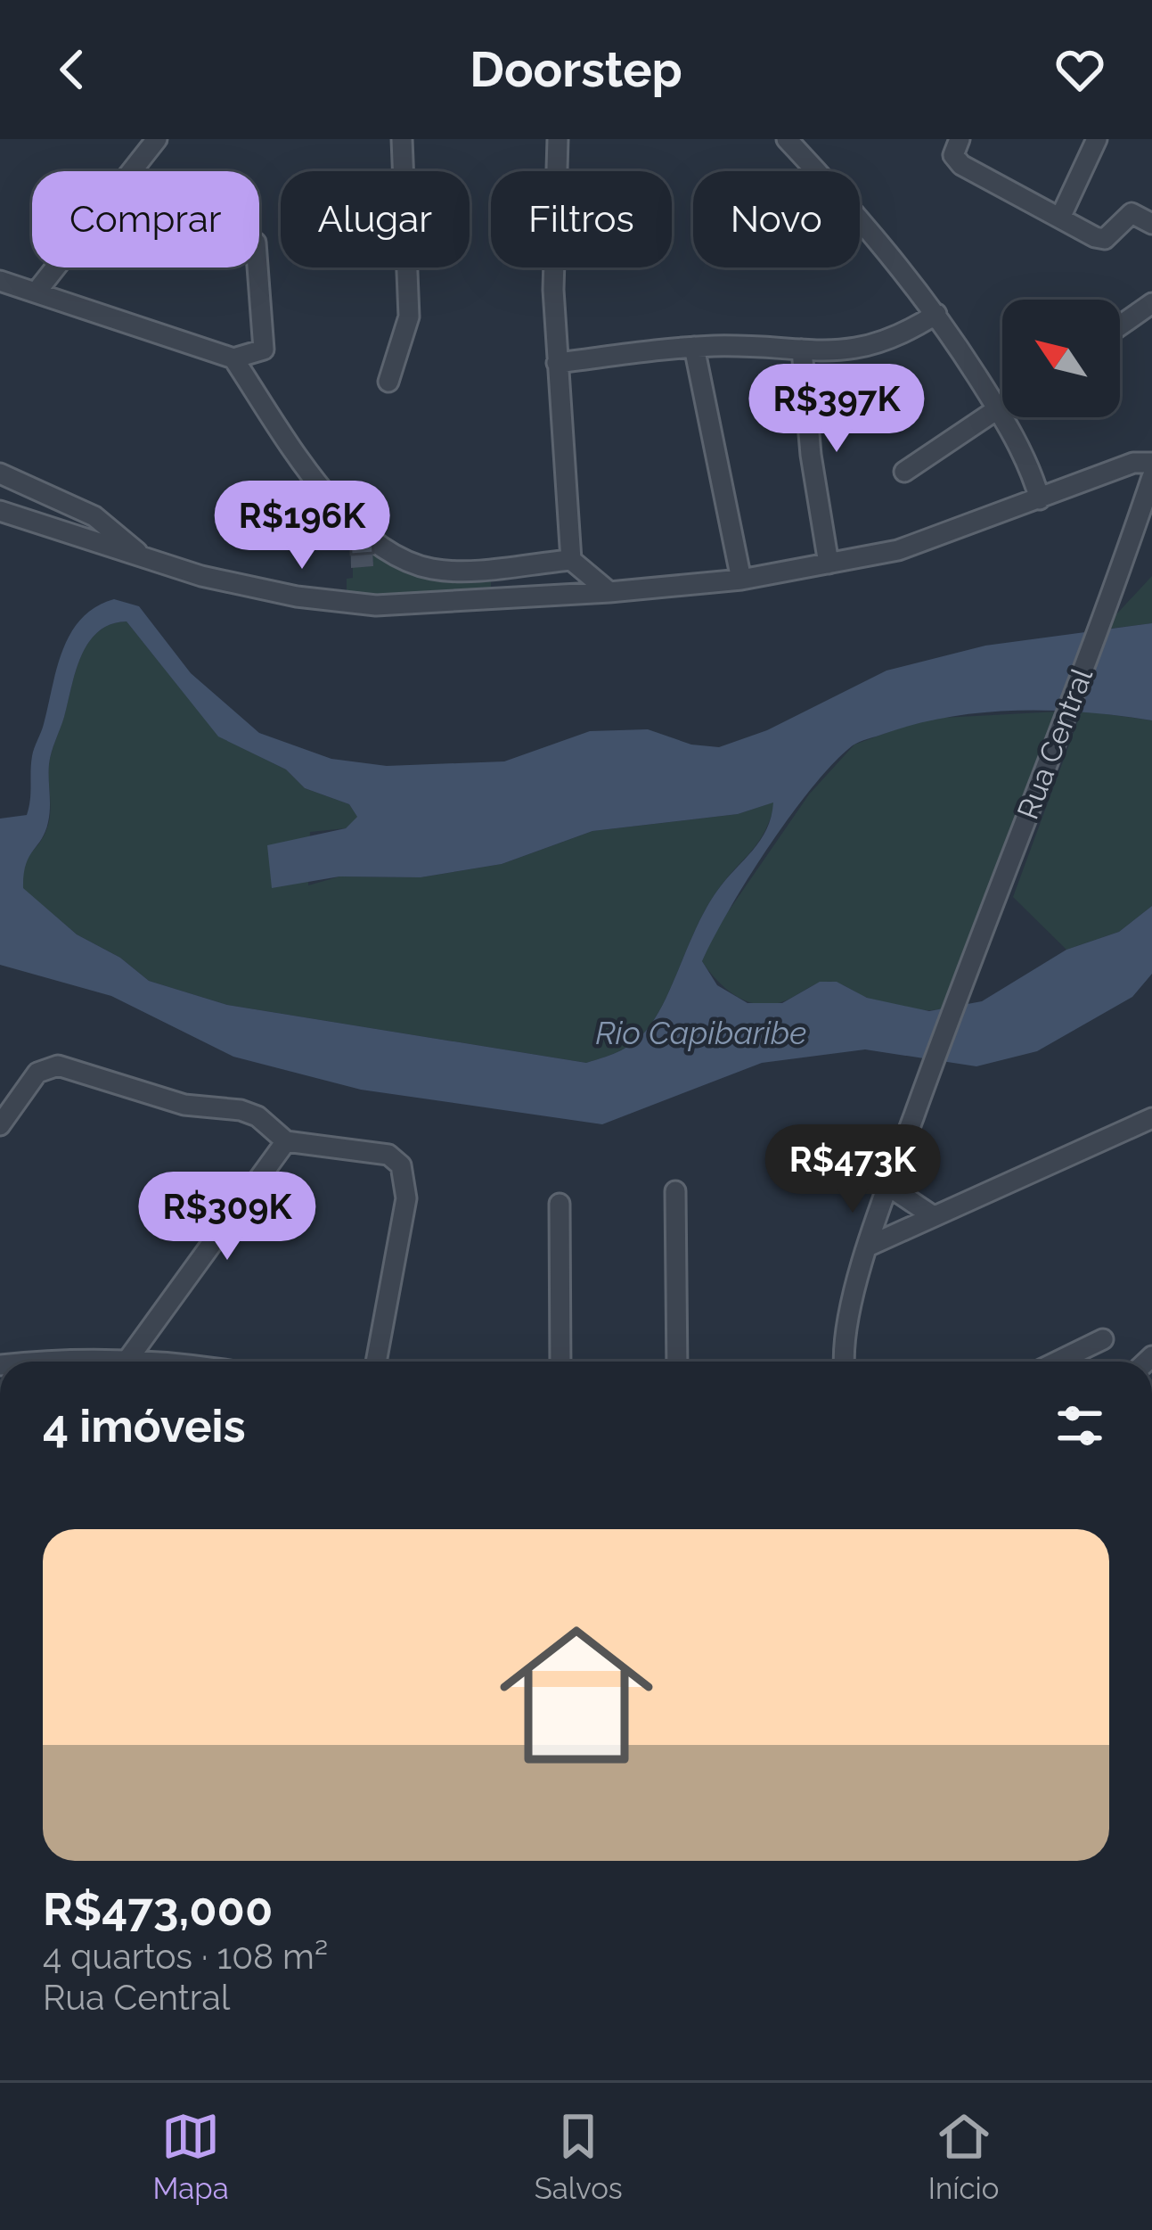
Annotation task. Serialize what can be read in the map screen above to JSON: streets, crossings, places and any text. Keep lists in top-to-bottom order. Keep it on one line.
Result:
{"streets":{"street":["Rua Central"]},"water":["Rio Capibaribe"],"north":"top left","page":{"header":"Doorstep","chip":["Comprar","Alugar","Filtros","Novo"],"price":["R$397K","R$196K","R$473K","R$309K"],"heading":"4 imóveis","list":[{"name":"R$473,000","note":"4 quartos · 108 m² · Rua Central"}],"tabs":["Mapa","Salvos","Início"]}}
